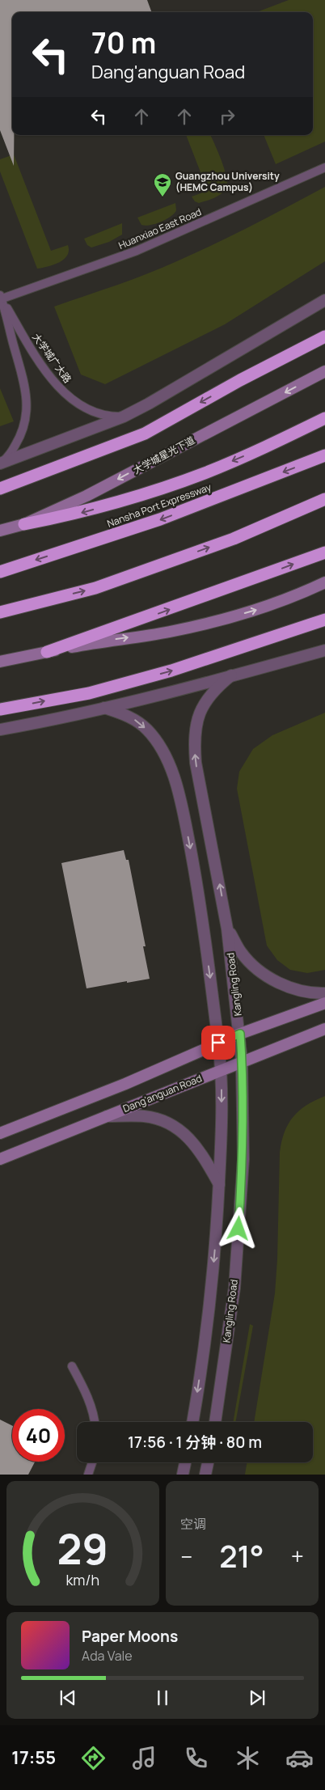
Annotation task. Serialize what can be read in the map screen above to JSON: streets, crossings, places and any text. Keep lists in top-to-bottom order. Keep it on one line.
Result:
{"streets":{"highway":["Nansha Port Expressway"],"main road":["大学城星光下道","Dang'anguan Road"],"street":["Kangling Road"],"lane":["Huanxiao East Road","大学城广大路"]},"crossings":[["Huanxiao East Road","大学城广大路"],["Kangling Road","Dang'anguan Road"]],"one_way":["大学城星光下道"],"places":{"school or university":["Guangzhou University (HEMC Campus)"]},"page":{"turn":["70 m","Dang'anguan Road"],"limit":"40","trip":"17:56 · 1 分钟 · 80 m","tile":"空调","heat":["−","21°","+"],"song":["Paper Moons","Ada Vale"],"tabs":"17:55","gauge":["29","km/h"]}}
